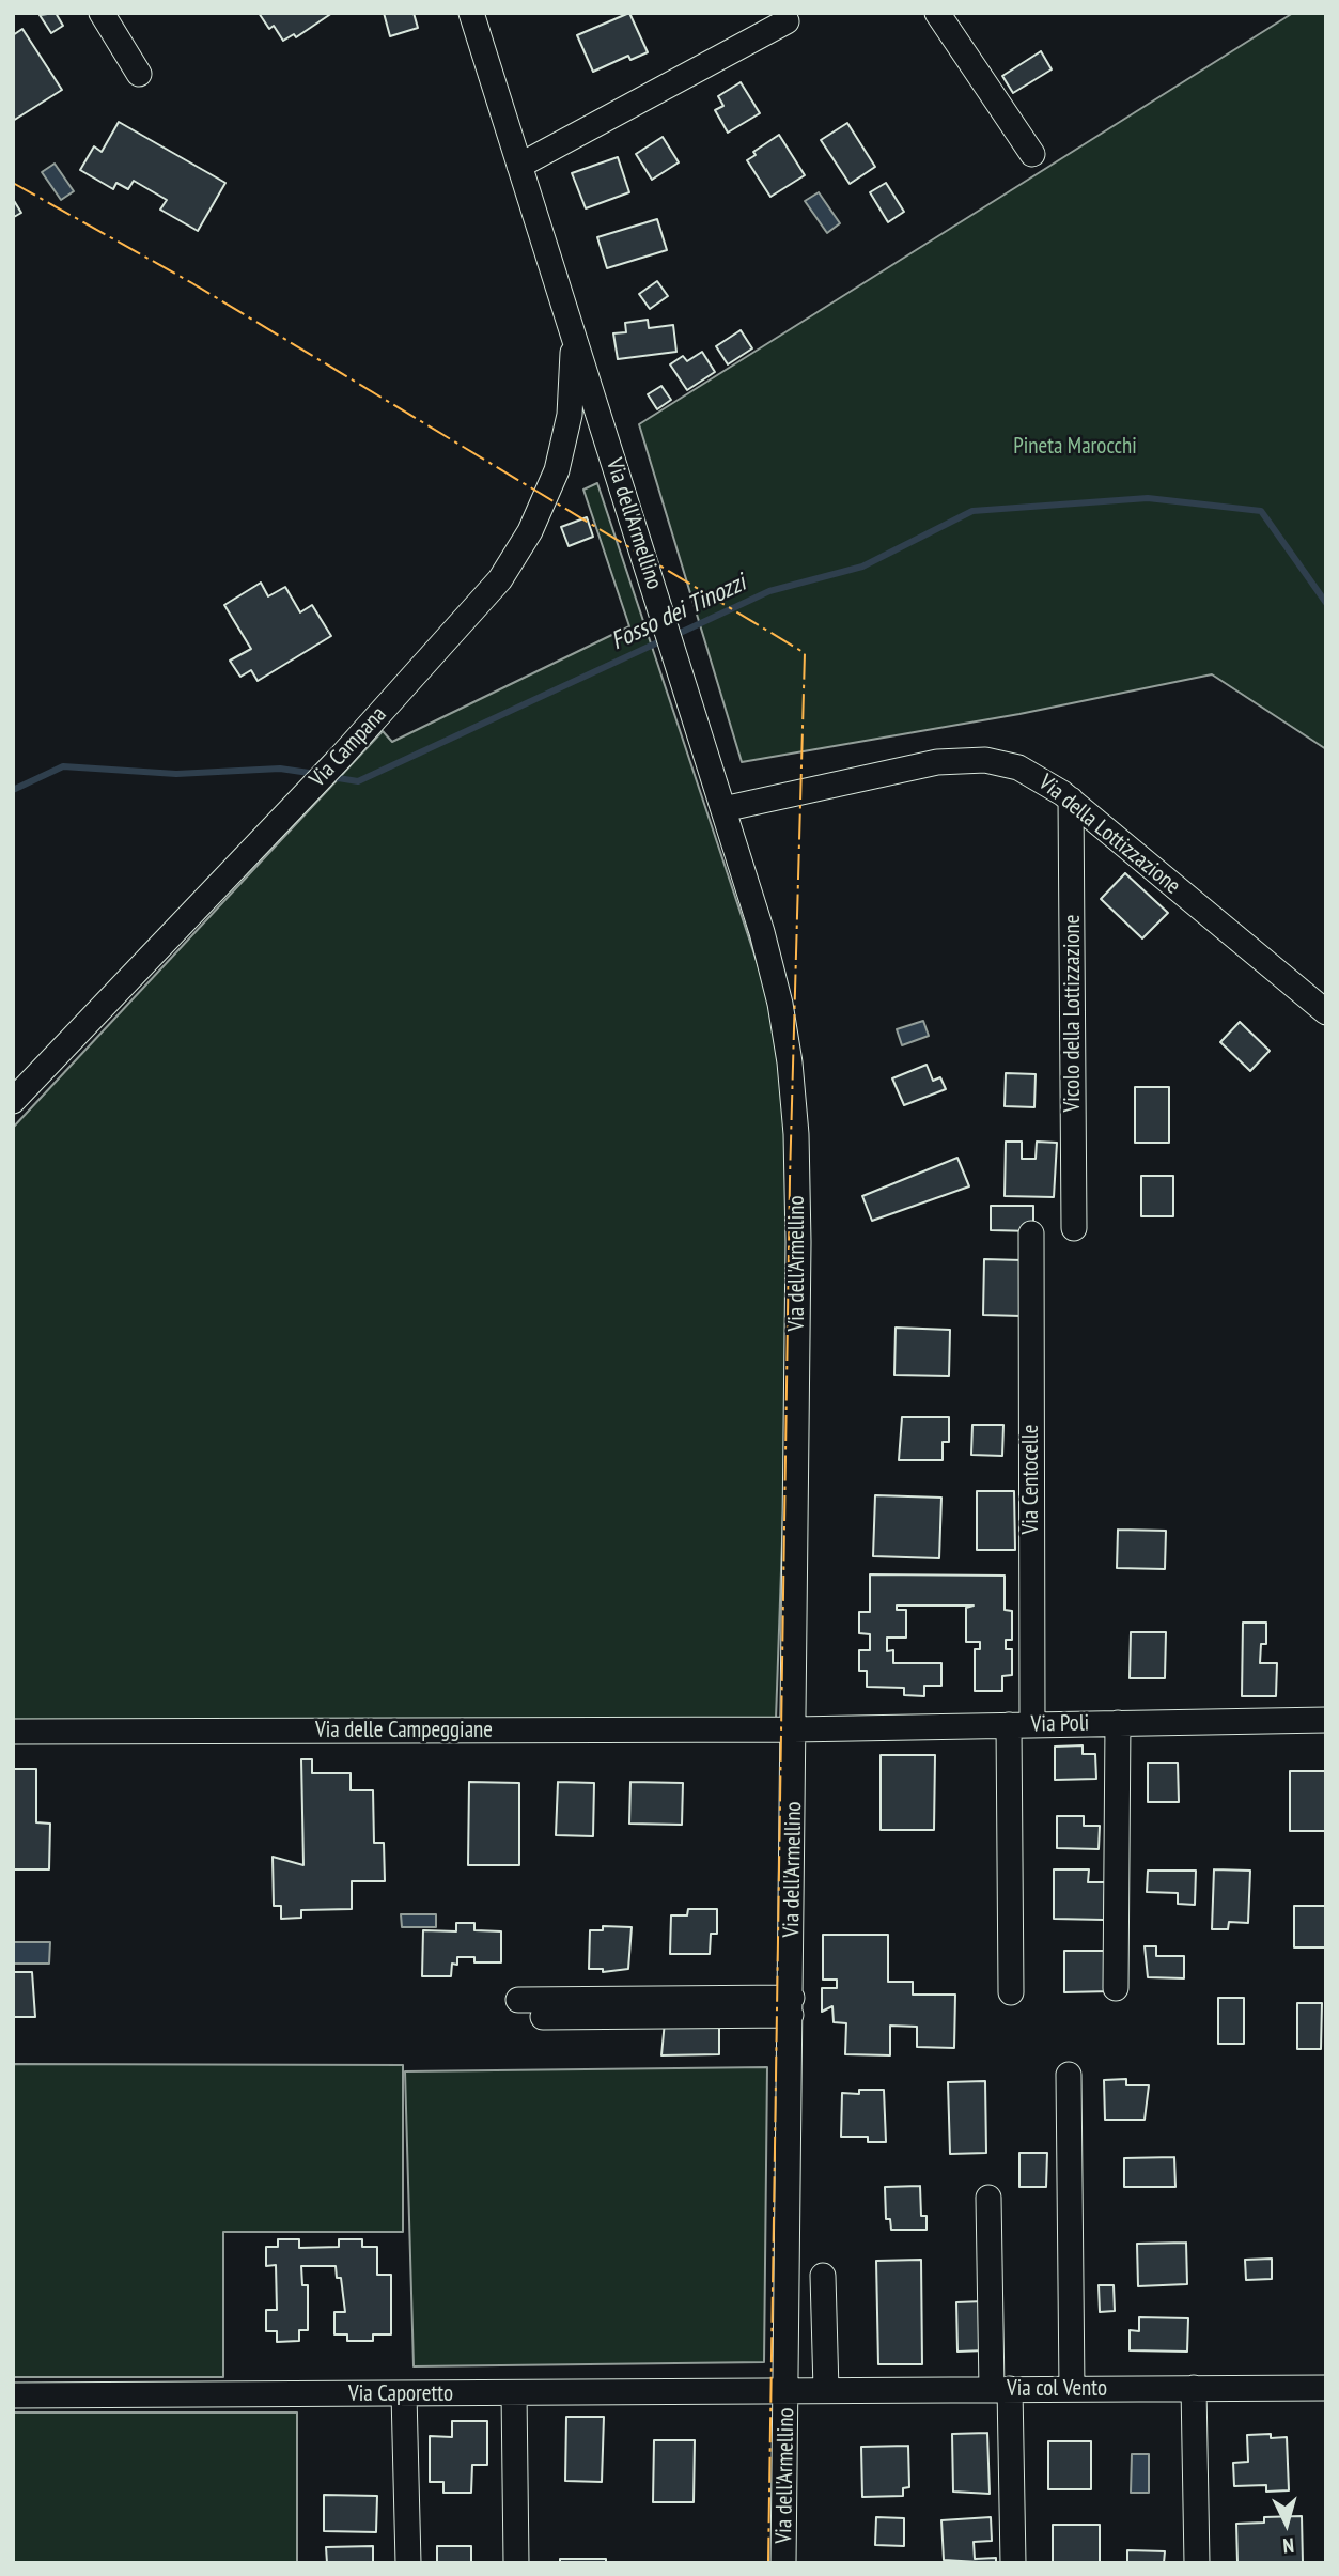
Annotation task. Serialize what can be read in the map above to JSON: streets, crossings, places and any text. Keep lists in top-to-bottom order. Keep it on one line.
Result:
{"streets":{"street":["Via dell'Armellino","Via Campana","Via della Lottizzazione","Vicolo della Lottizzazione","Via Centocelle","Via Poli","Via delle Campeggiane","Via col Vento","Via Caporetto"]},"crossings":[["Via dell'Armellino","Via Campana"],["Via dell'Armellino","Via della Lottizzazione"],["Via dell'Armellino","Via Poli"],["Via dell'Armellino","Via delle Campeggiane"],["Via dell'Armellino","Via col Vento"],["Via dell'Armellino","Via Caporetto"],["Via della Lottizzazione","Vicolo della Lottizzazione"],["Via Centocelle","Via Poli"],["Via Poli","Via delle Campeggiane"],["Via col Vento","Via Caporetto"]],"water":["Fosso dei Tinozzi"],"parks":["Pineta Marocchi"],"north":"bottom"}
